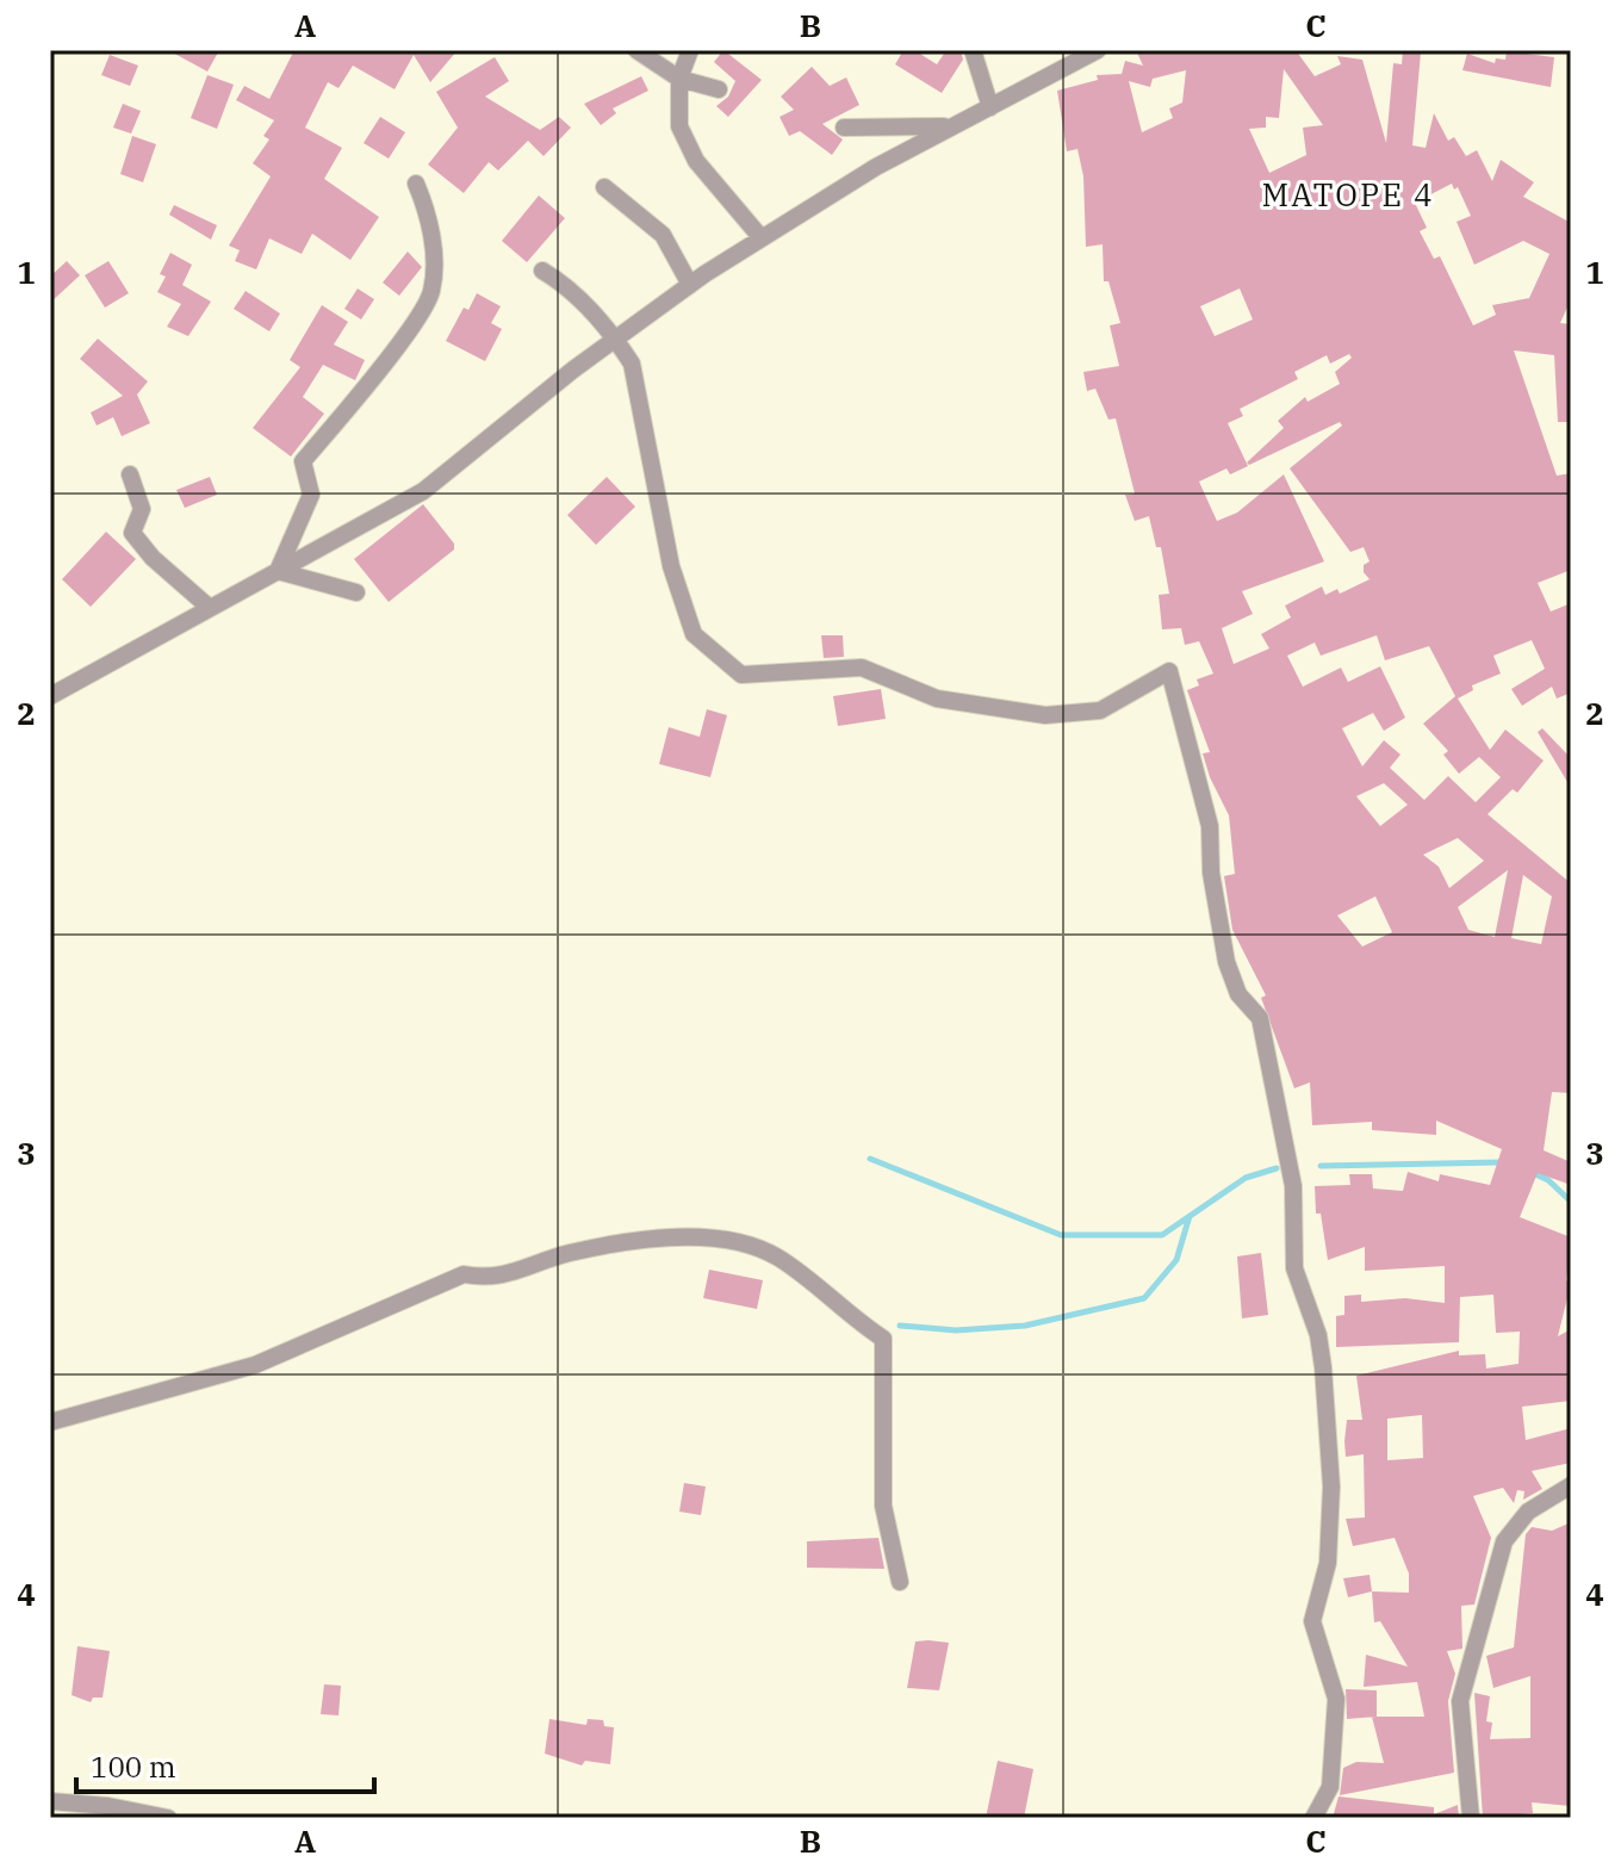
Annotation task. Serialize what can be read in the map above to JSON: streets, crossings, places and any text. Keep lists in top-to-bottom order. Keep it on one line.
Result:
{"districts":["MATOPE 4"],"scale_bar":"100 m","grid":{"columns":["A","B","C"],"rows":["1","2","3","4"]}}
